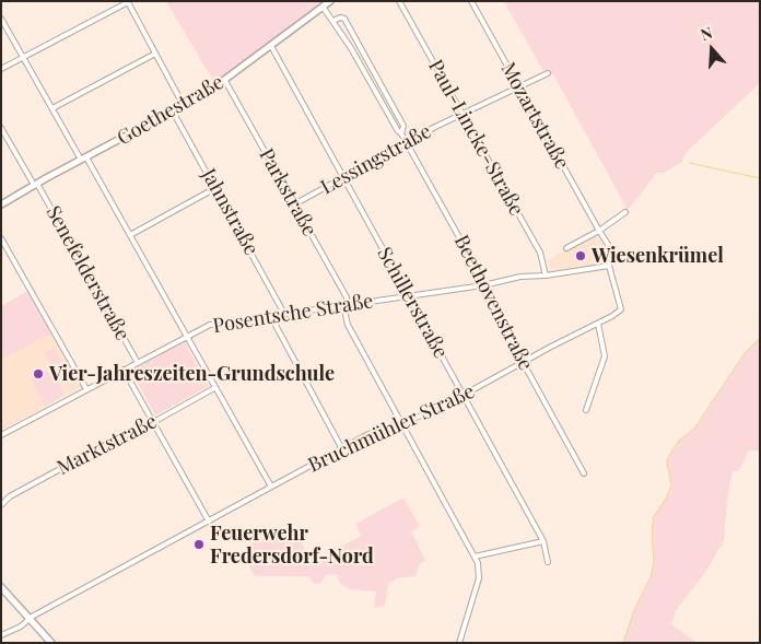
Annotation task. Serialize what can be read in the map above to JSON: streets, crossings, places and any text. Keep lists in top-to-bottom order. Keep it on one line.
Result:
{"streets":{"street":["Goethestraße","Mozartstraße","Paul-Lincke-Straße","Lessingstraße","Parkstraße","Jahnstraße","Senefelderstraße","Schillerstraße","Beethovenstraße","Posentsche Straße","Bruchmühler Straße","Marktstraße"]},"crossings":[["Goethestraße","Parkstraße"],["Goethestraße","Jahnstraße"],["Goethestraße","Senefelderstraße"],["Goethestraße","Schillerstraße"],["Goethestraße","Beethovenstraße"],["Mozartstraße","Lessingstraße"],["Mozartstraße","Bruchmühler Straße"],["Paul-Lincke-Straße","Lessingstraße"],["Paul-Lincke-Straße","Posentsche Straße"],["Lessingstraße","Parkstraße"],["Lessingstraße","Schillerstraße"],["Lessingstraße","Beethovenstraße"],["Parkstraße","Posentsche Straße"],["Parkstraße","Bruchmühler Straße"],["Jahnstraße","Posentsche Straße"],["Senefelderstraße","Posentsche Straße"],["Schillerstraße","Posentsche Straße"],["Schillerstraße","Bruchmühler Straße"],["Beethovenstraße","Posentsche Straße"],["Beethovenstraße","Bruchmühler Straße"],["Posentsche Straße","Bruchmühler Straße"]],"places":["Wiesenkrümel","Vier-Jahreszeiten-Grundschule","Feuerwehr Fredersdorf-Nord"],"north":"top"}
